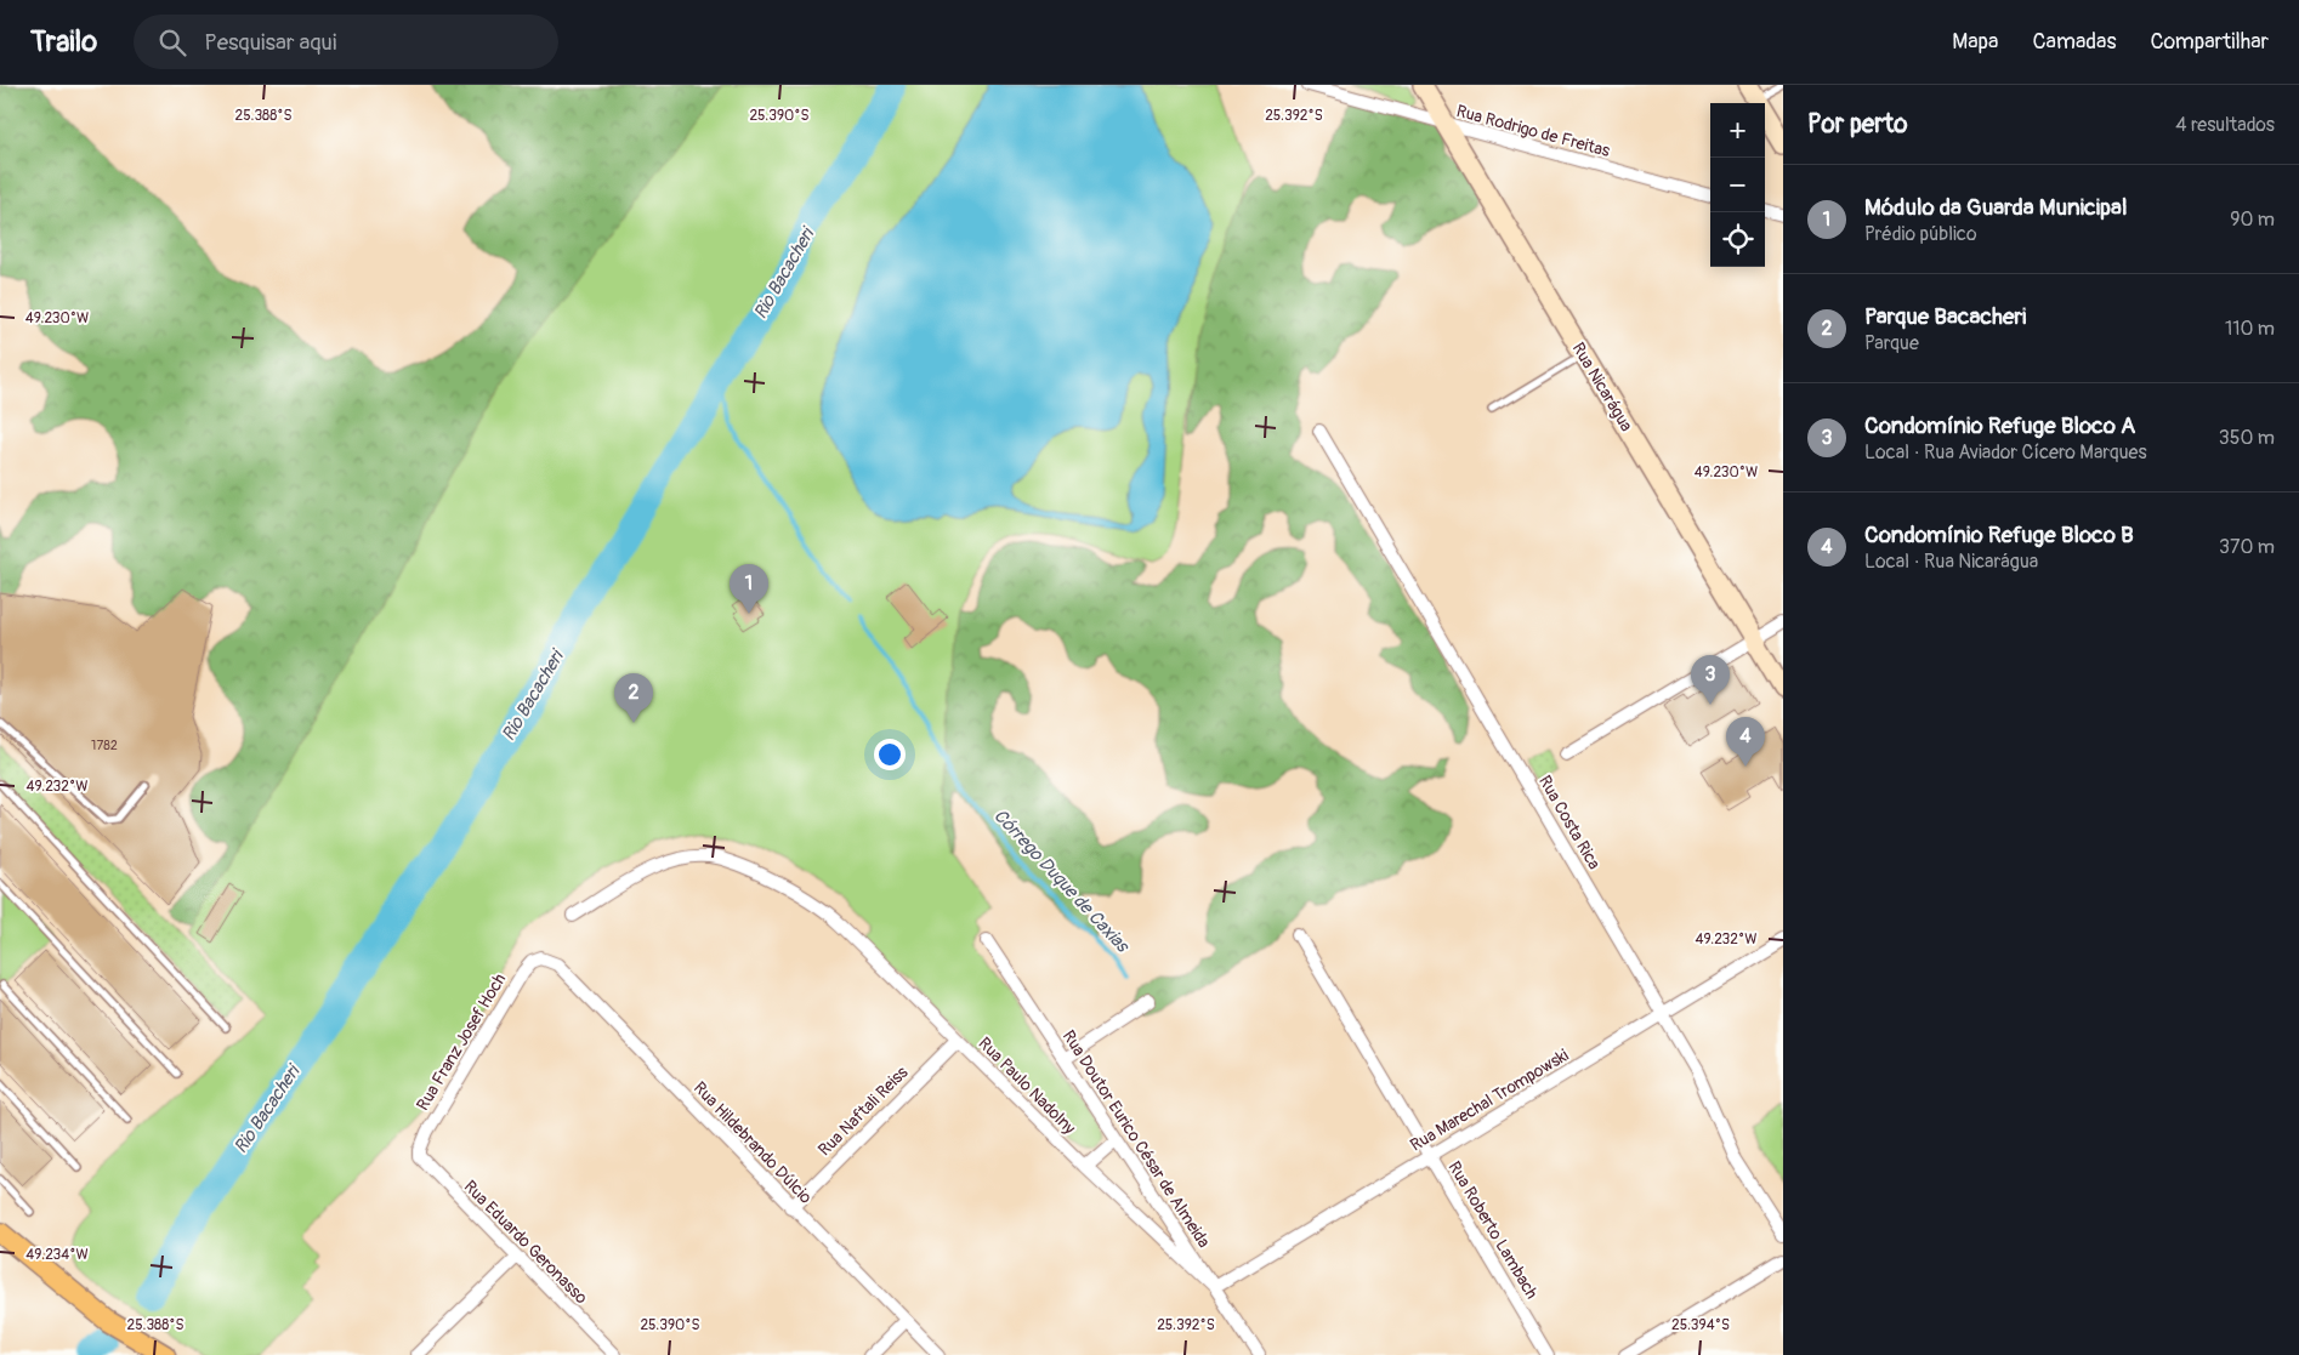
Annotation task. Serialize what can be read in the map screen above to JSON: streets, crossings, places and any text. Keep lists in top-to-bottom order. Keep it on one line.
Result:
{"streets":{"main road":["Rua Nicarágua"],"street":["Rua Rodrigo de Freitas","Rua Costa Rica","Rua Franz Josef Hoch","Rua Paulo Nadolny","Rua Marechal Trompowski","Rua Naftali Reiss","Rua Doutor Eurico César de Almeida","Rua Hildebrando Dúlcio","Rua Roberto Lambach","Rua Eduardo Geronasso"]},"crossings":[["Rua Rodrigo de Freitas","Rua Nicarágua"],["Rua Costa Rica","Rua Marechal Trompowski"],["Rua Franz Josef Hoch","Rua Hildebrando Dúlcio"],["Rua Franz Josef Hoch","Rua Eduardo Geronasso"],["Rua Paulo Nadolny","Rua Marechal Trompowski"],["Rua Paulo Nadolny","Rua Naftali Reiss"],["Rua Paulo Nadolny","Rua Doutor Eurico César de Almeida"],["Rua Marechal Trompowski","Rua Doutor Eurico César de Almeida"],["Rua Marechal Trompowski","Rua Roberto Lambach"],["Rua Naftali Reiss","Rua Hildebrando Dúlcio"]],"water":["Rio Bacacheri","Córrego Duque de Caxias"],"house_numbers":["1782"],"page":{"header":"Trailo","search":"Pesquisar aqui","nav":["Mapa","Camadas","Compartilhar"],"heading":["Por perto","4 resultados"],"map_buttons":["+","−"],"list":[{"mark":"1","name":"Módulo da Guarda Municipal","note":"Prédio público","value":"90 m"},{"mark":"2","name":"Parque Bacacheri","note":"Parque","value":"110 m"},{"mark":"3","name":"Condomínio Refuge Bloco A","note":"Local · Rua Aviador Cícero Marques","value":"350 m"},{"mark":"4","name":"Condomínio Refuge Bloco B","note":"Local · Rua Nicarágua","value":"370 m"}],"pins":["1","3","2","4"]},"coordinates":["25.388°S","25.390°S","25.392°S","49.230°W","49.232°W","49.234°W","25.394°S"]}
